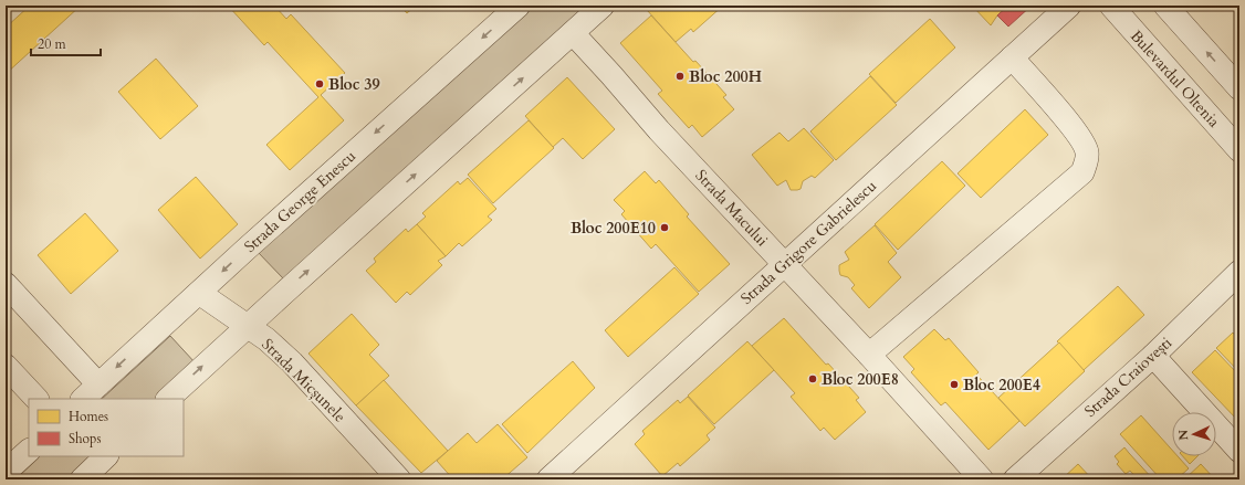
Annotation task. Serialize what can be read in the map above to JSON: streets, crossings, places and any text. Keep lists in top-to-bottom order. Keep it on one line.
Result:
{"streets":{"street":["Bulevardul Oltenia","Strada George Enescu","Strada Macului","Strada Grigore Gabrielescu","Strada Craiovești","Strada Micșunele"]},"crossings":[["Strada George Enescu","Strada Micșunele"],["Strada Macului","Strada Grigore Gabrielescu"]],"places":["Bloc 200H","Bloc 39","Bloc 200E10","Bloc 200E8","Bloc 200E4"],"legend":["Homes","Shops"],"scale_bar":"20 m","north":"left"}
